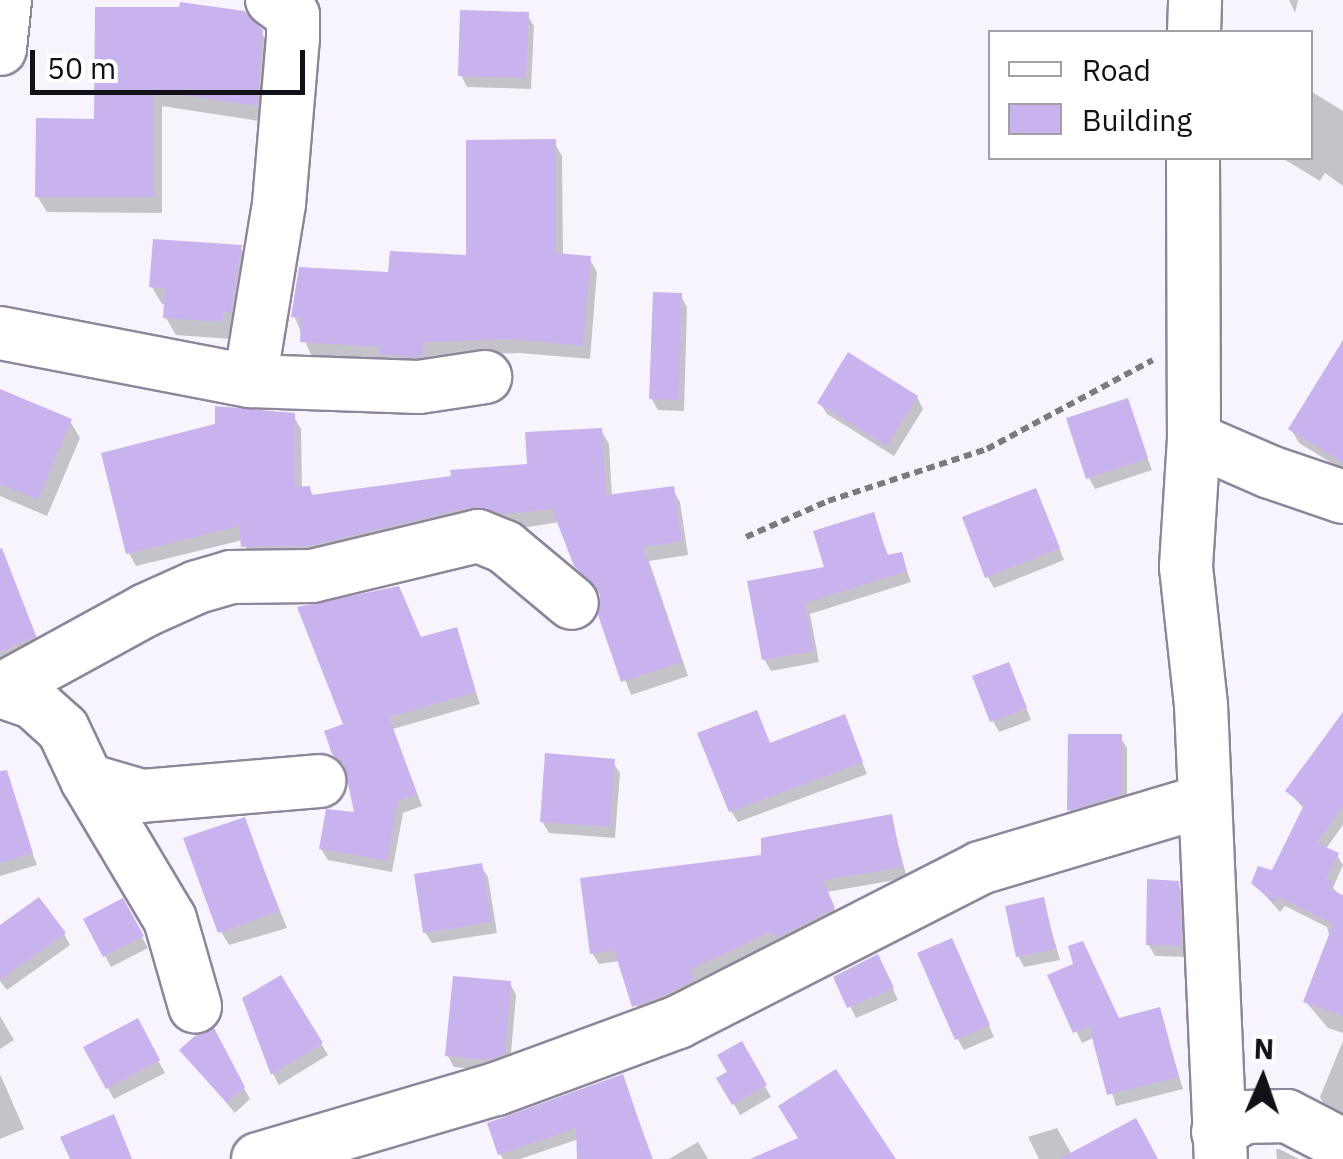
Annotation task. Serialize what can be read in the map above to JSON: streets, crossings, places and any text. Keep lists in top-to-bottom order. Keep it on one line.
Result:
{"legend":["Road","Building"],"scale_bar":"50 m","north":"top"}
